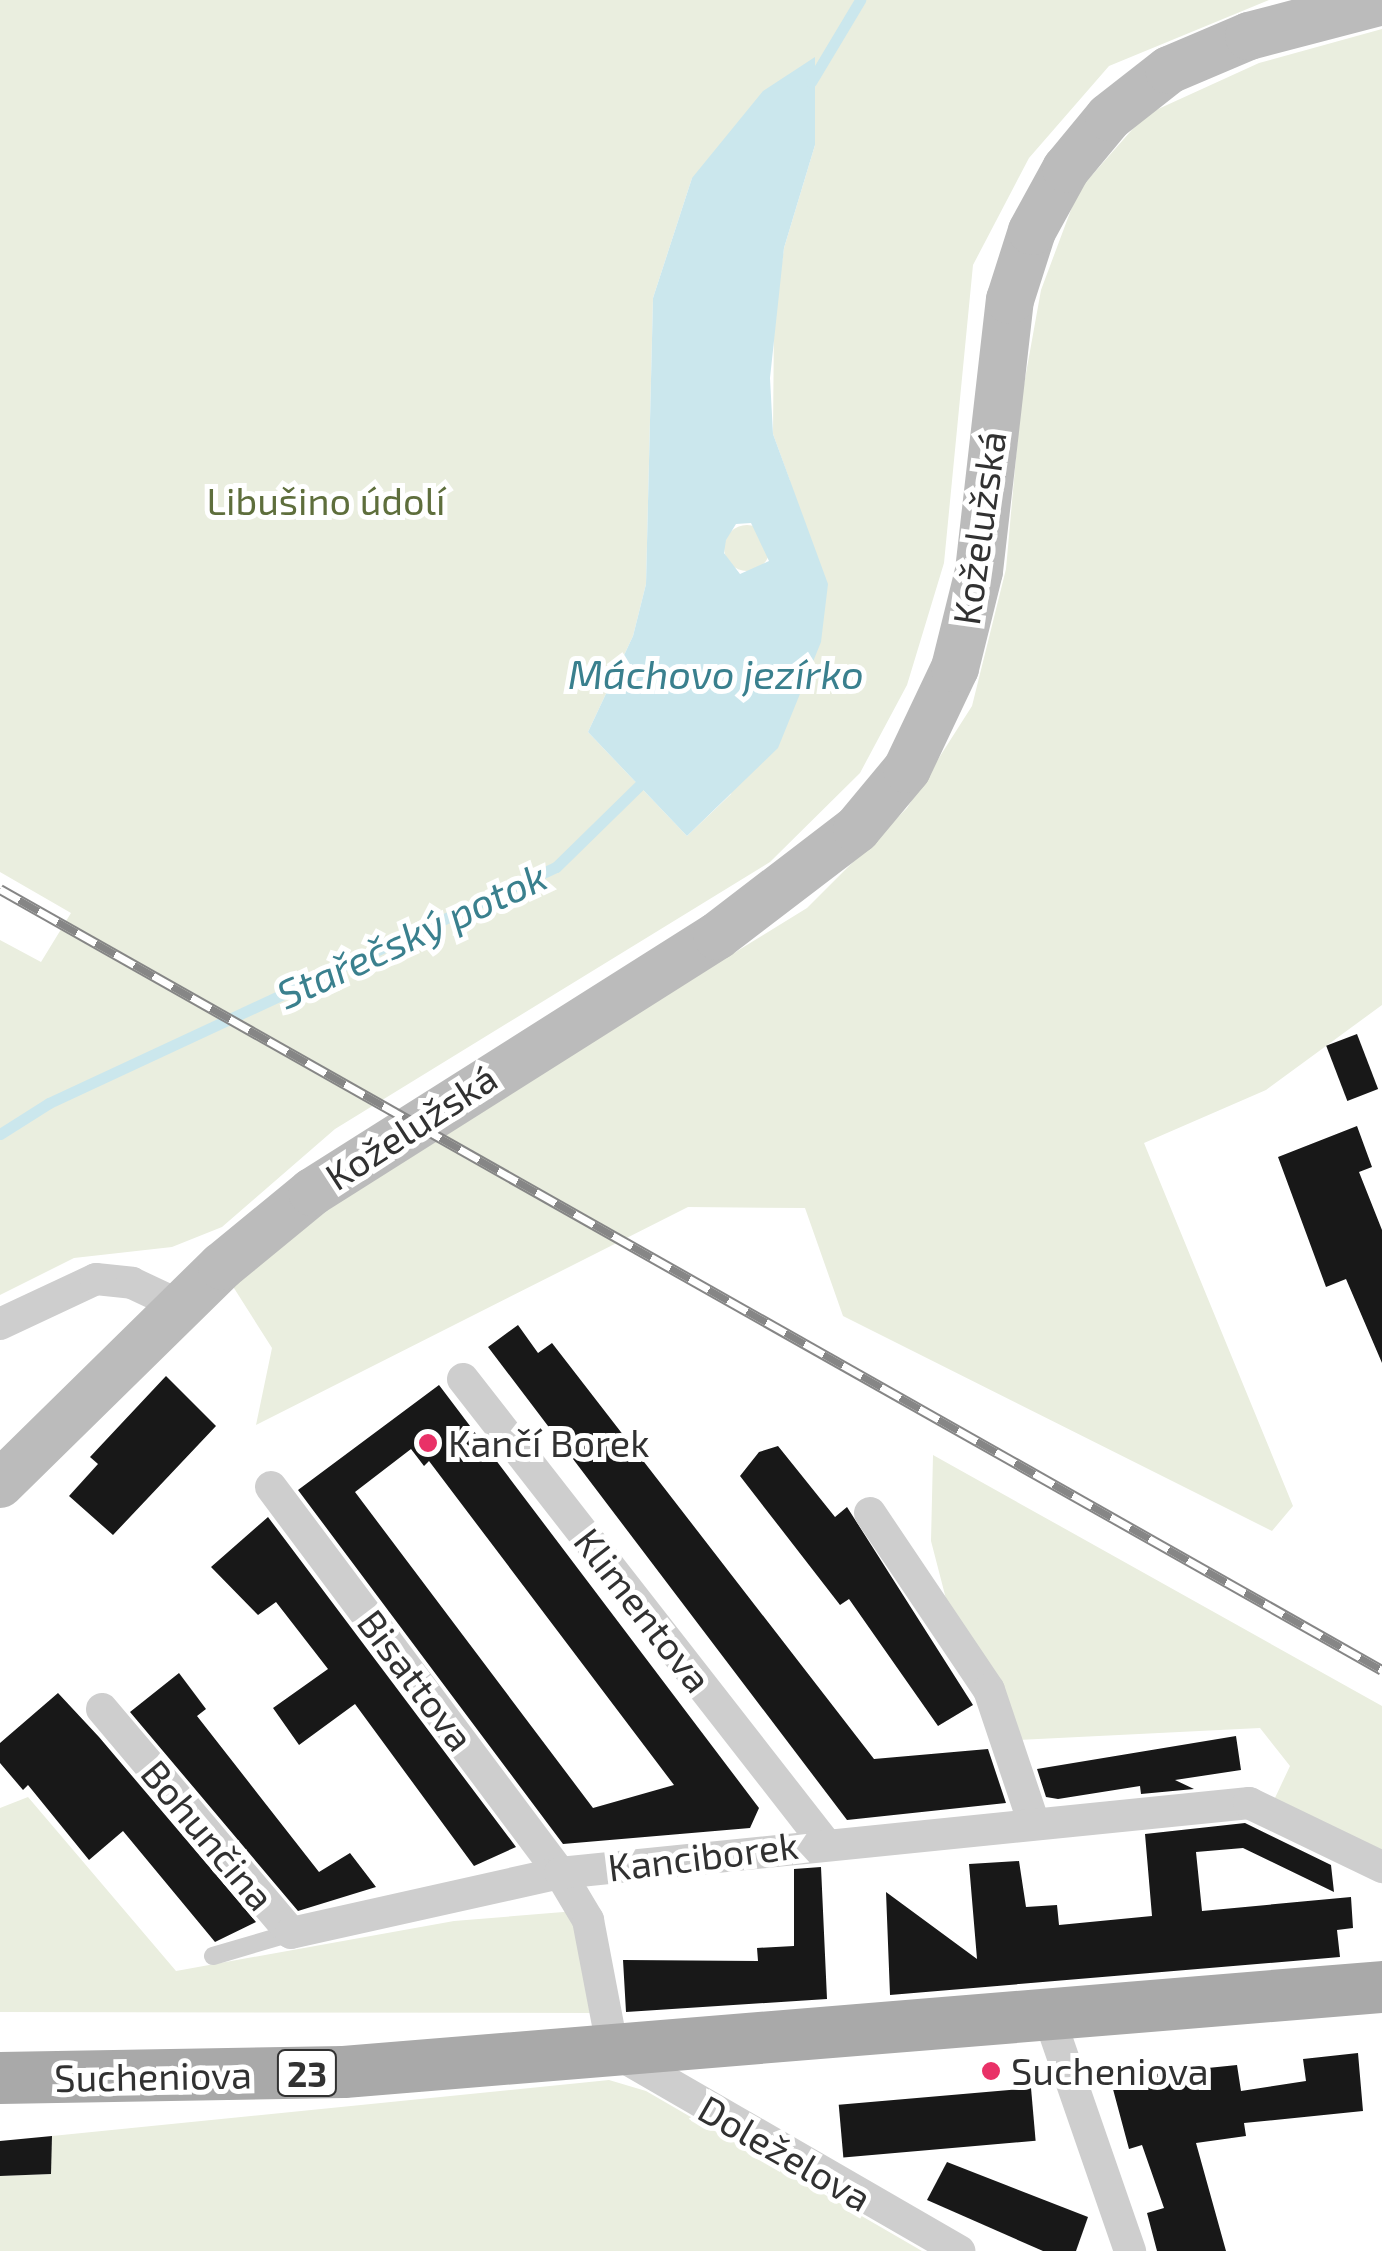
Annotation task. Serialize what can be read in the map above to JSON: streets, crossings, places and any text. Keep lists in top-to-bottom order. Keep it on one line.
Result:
{"streets":{"main road":["Koželužská","23","Sucheniova"],"street":["Klimentova","Bisattova","Bohunčina","Kanciborek","Doleželova"]},"crossings":[["Klimentova","Kanciborek"],["Bisattova","Bohunčina"],["Bisattova","Kanciborek"],["Bohunčina","Kanciborek"],["Kanciborek","Sucheniova"],["Kanciborek","Doleželova"],["Sucheniova","Doleželova"]],"water":["Máchovo jezírko","Stařečský potok"],"parks":["Libušino údolí"],"places":["Kančí Borek","Sucheniova"]}
